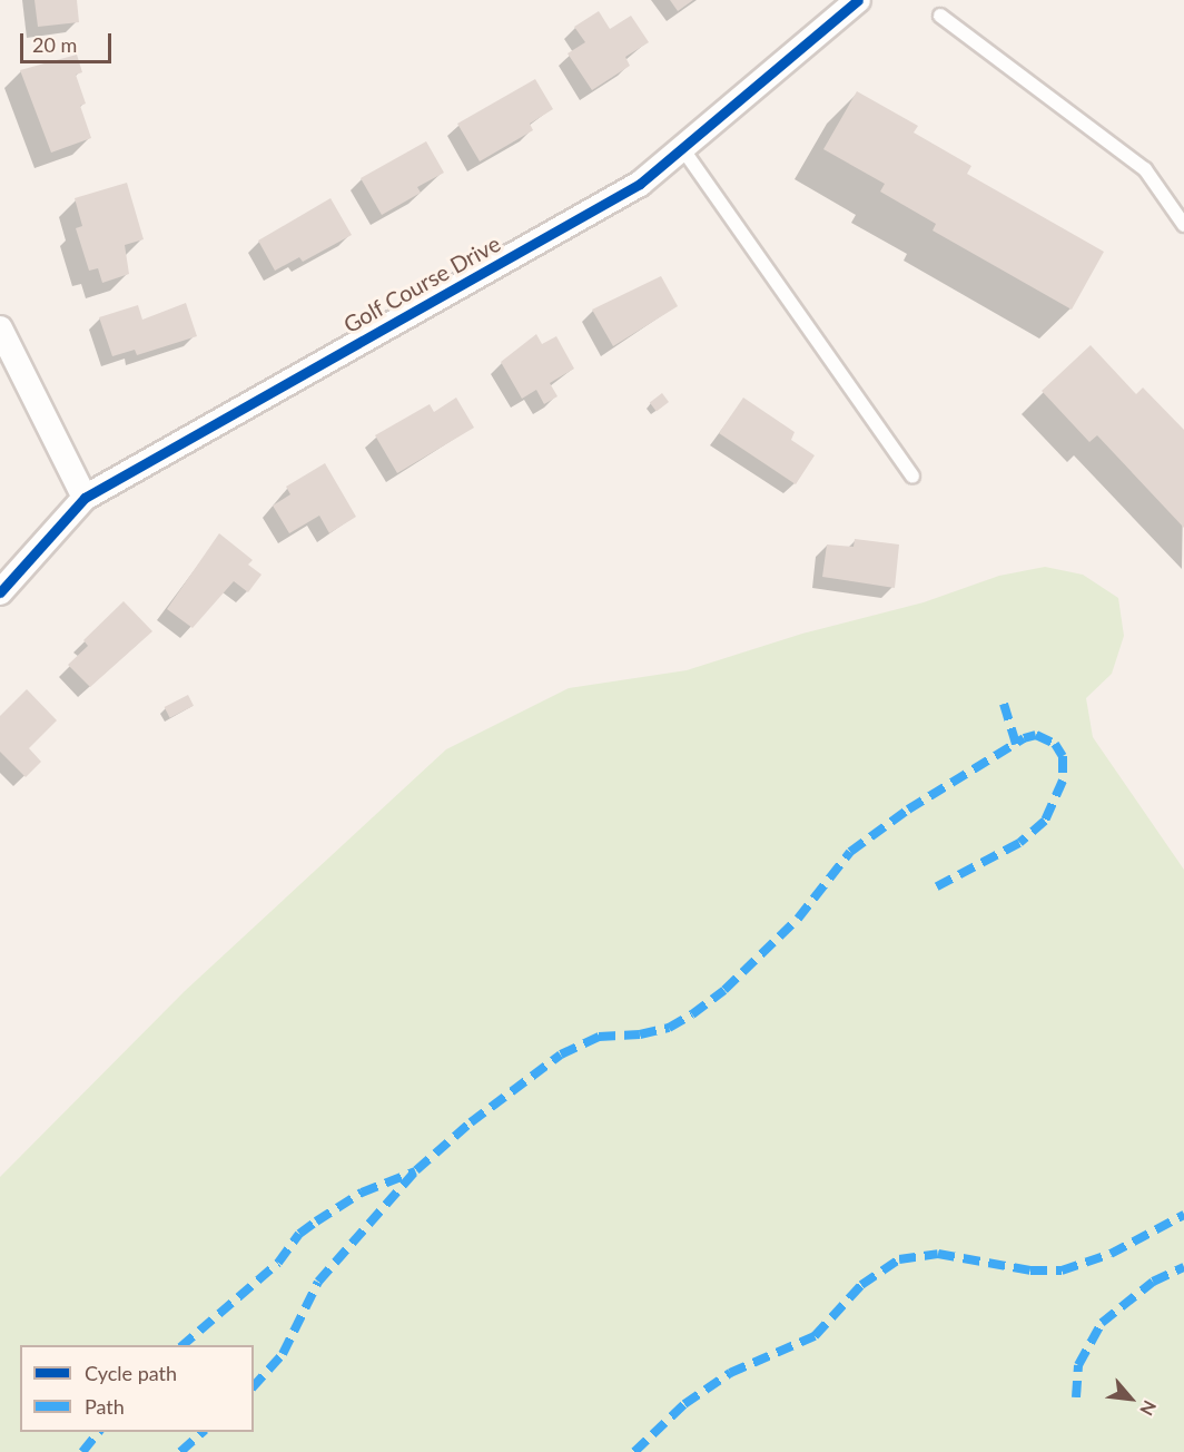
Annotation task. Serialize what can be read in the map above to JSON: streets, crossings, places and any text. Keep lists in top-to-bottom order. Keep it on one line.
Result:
{"streets":{"street":["Golf Course Drive"]},"legend":["Cycle path","Path"],"scale_bar":"20 m","north":"bottom right"}
